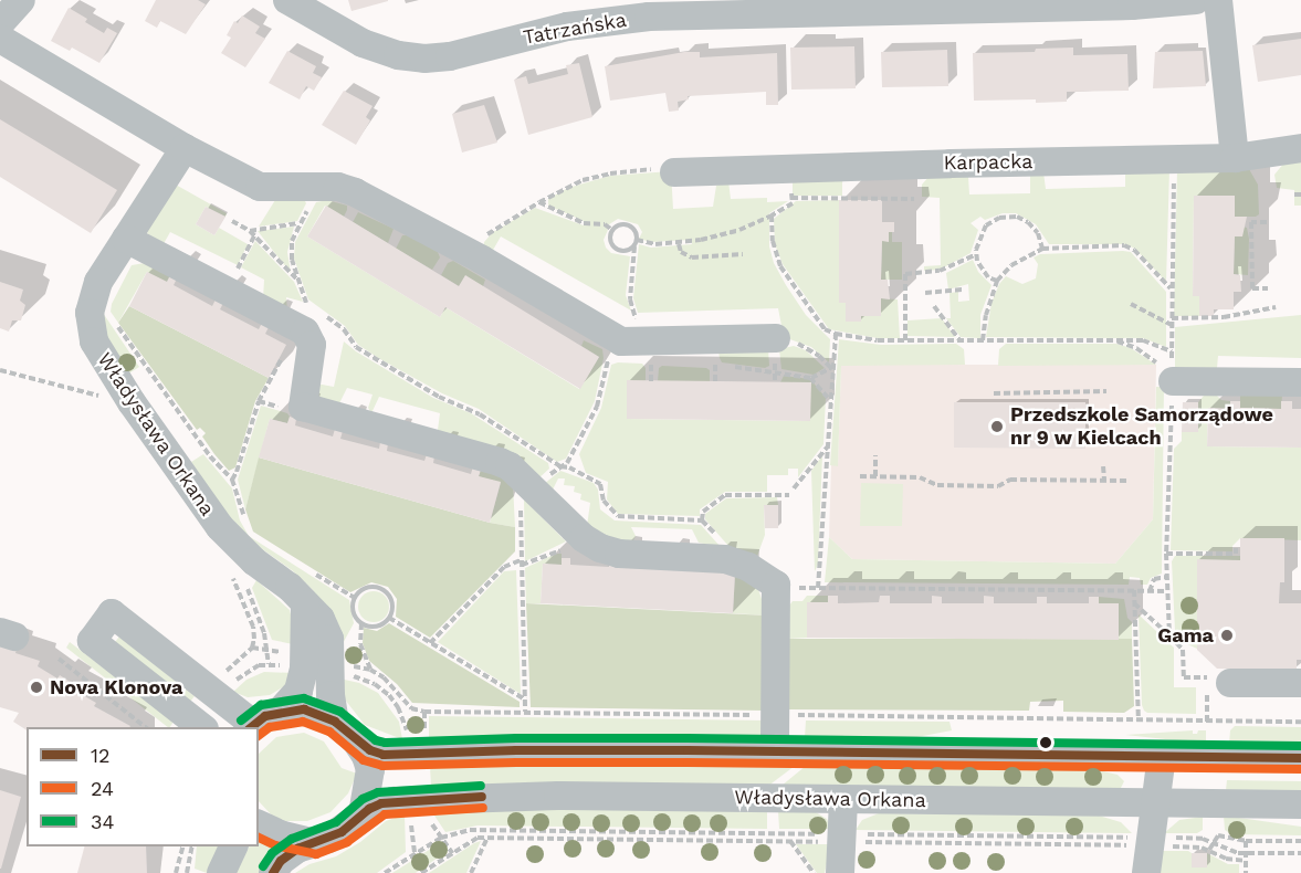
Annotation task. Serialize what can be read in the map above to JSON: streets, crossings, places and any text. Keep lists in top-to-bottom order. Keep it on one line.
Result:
{"streets":{"street":["Tatrzańska","Karpacka","Władysława Orkana"]},"places":["Przedszkole Samorządowe nr 9 w Kielcach","Gama","Nova Klonova"],"lines":["transit line 34","transit line 12","transit line 24"],"legend":["12","24","34"]}
